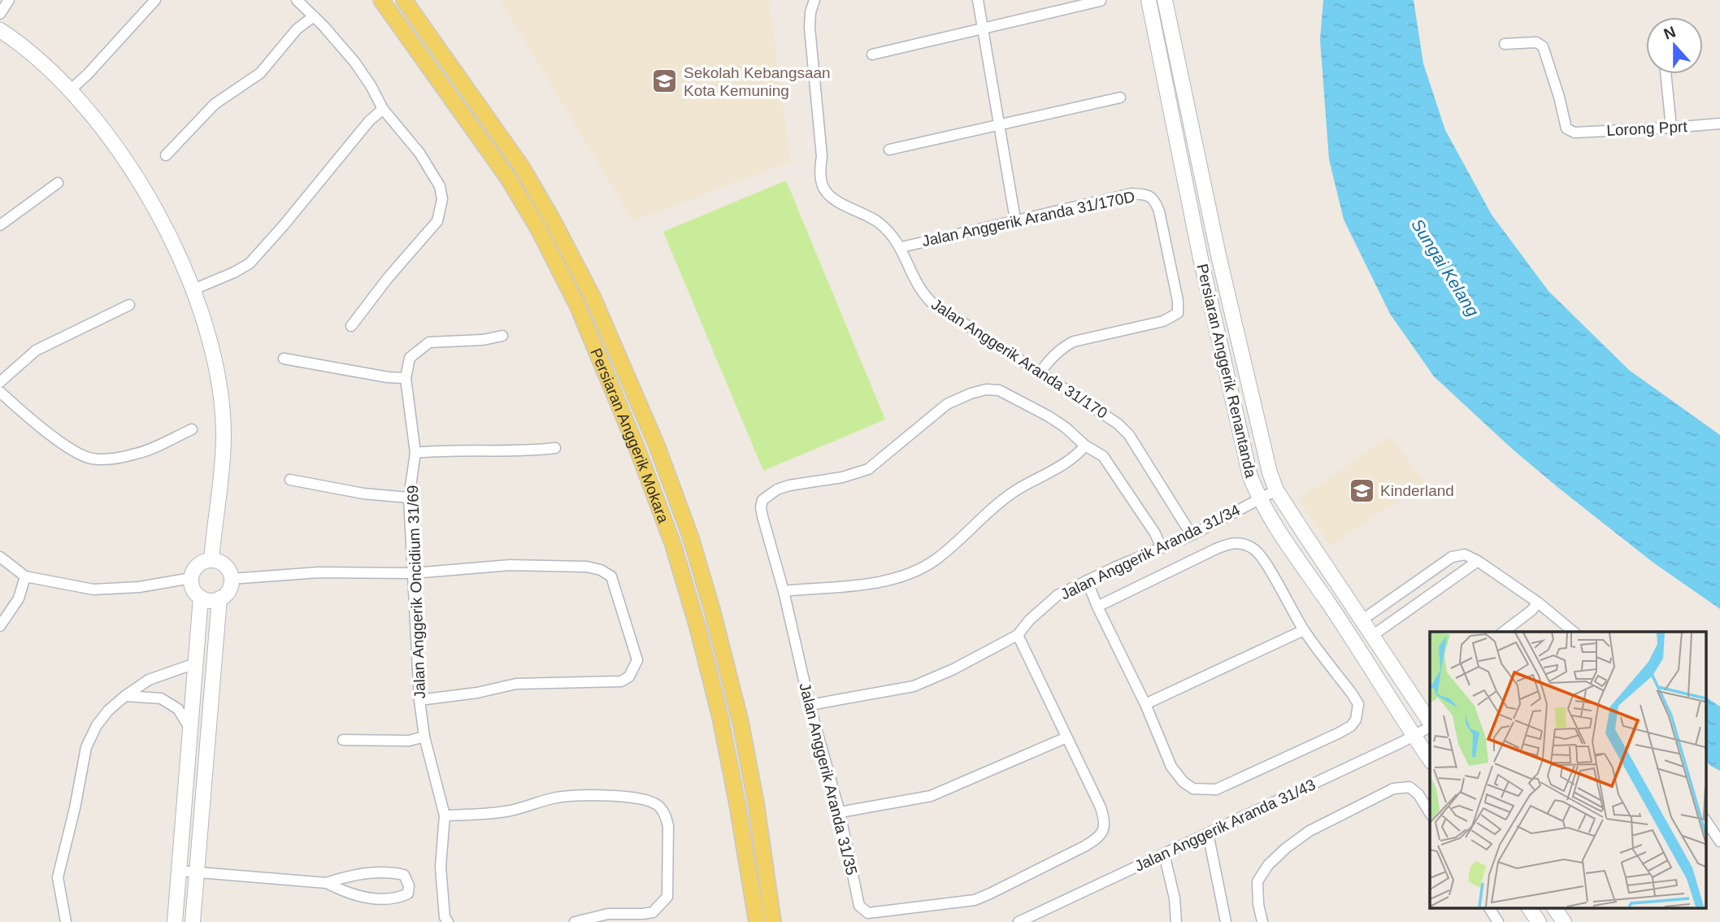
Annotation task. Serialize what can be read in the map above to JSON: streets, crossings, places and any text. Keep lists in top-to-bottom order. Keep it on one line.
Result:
{"streets":{"main road":["Persiaran Anggerik Renantanda","Persiaran Anggerik Mokara"],"street":["Lorong Pprt","Jalan Anggerik Aranda 31/170D","Jalan Anggerik Aranda 31/170","Jalan Anggerik Aranda 31/34","Jalan Anggerik Oncidium 31/69","Jalan Anggerik Aranda 31/35","Jalan Anggerik Aranda 31/43"]},"crossings":[["Jalan Anggerik Aranda 31/170D","Jalan Anggerik Aranda 31/170"],["Jalan Anggerik Aranda 31/170","Jalan Anggerik Aranda 31/34"],["Persiaran Anggerik Renantanda","Jalan Anggerik Aranda 31/34"],["Persiaran Anggerik Renantanda","Jalan Anggerik Aranda 31/43"],["Jalan Anggerik Aranda 31/34","Jalan Anggerik Aranda 31/35"]],"water":["Sungai Kelang"],"places":{"school or university":["Sekolah Kebangsaan Kota Kemuning","Kinderland"]},"north":"top"}
